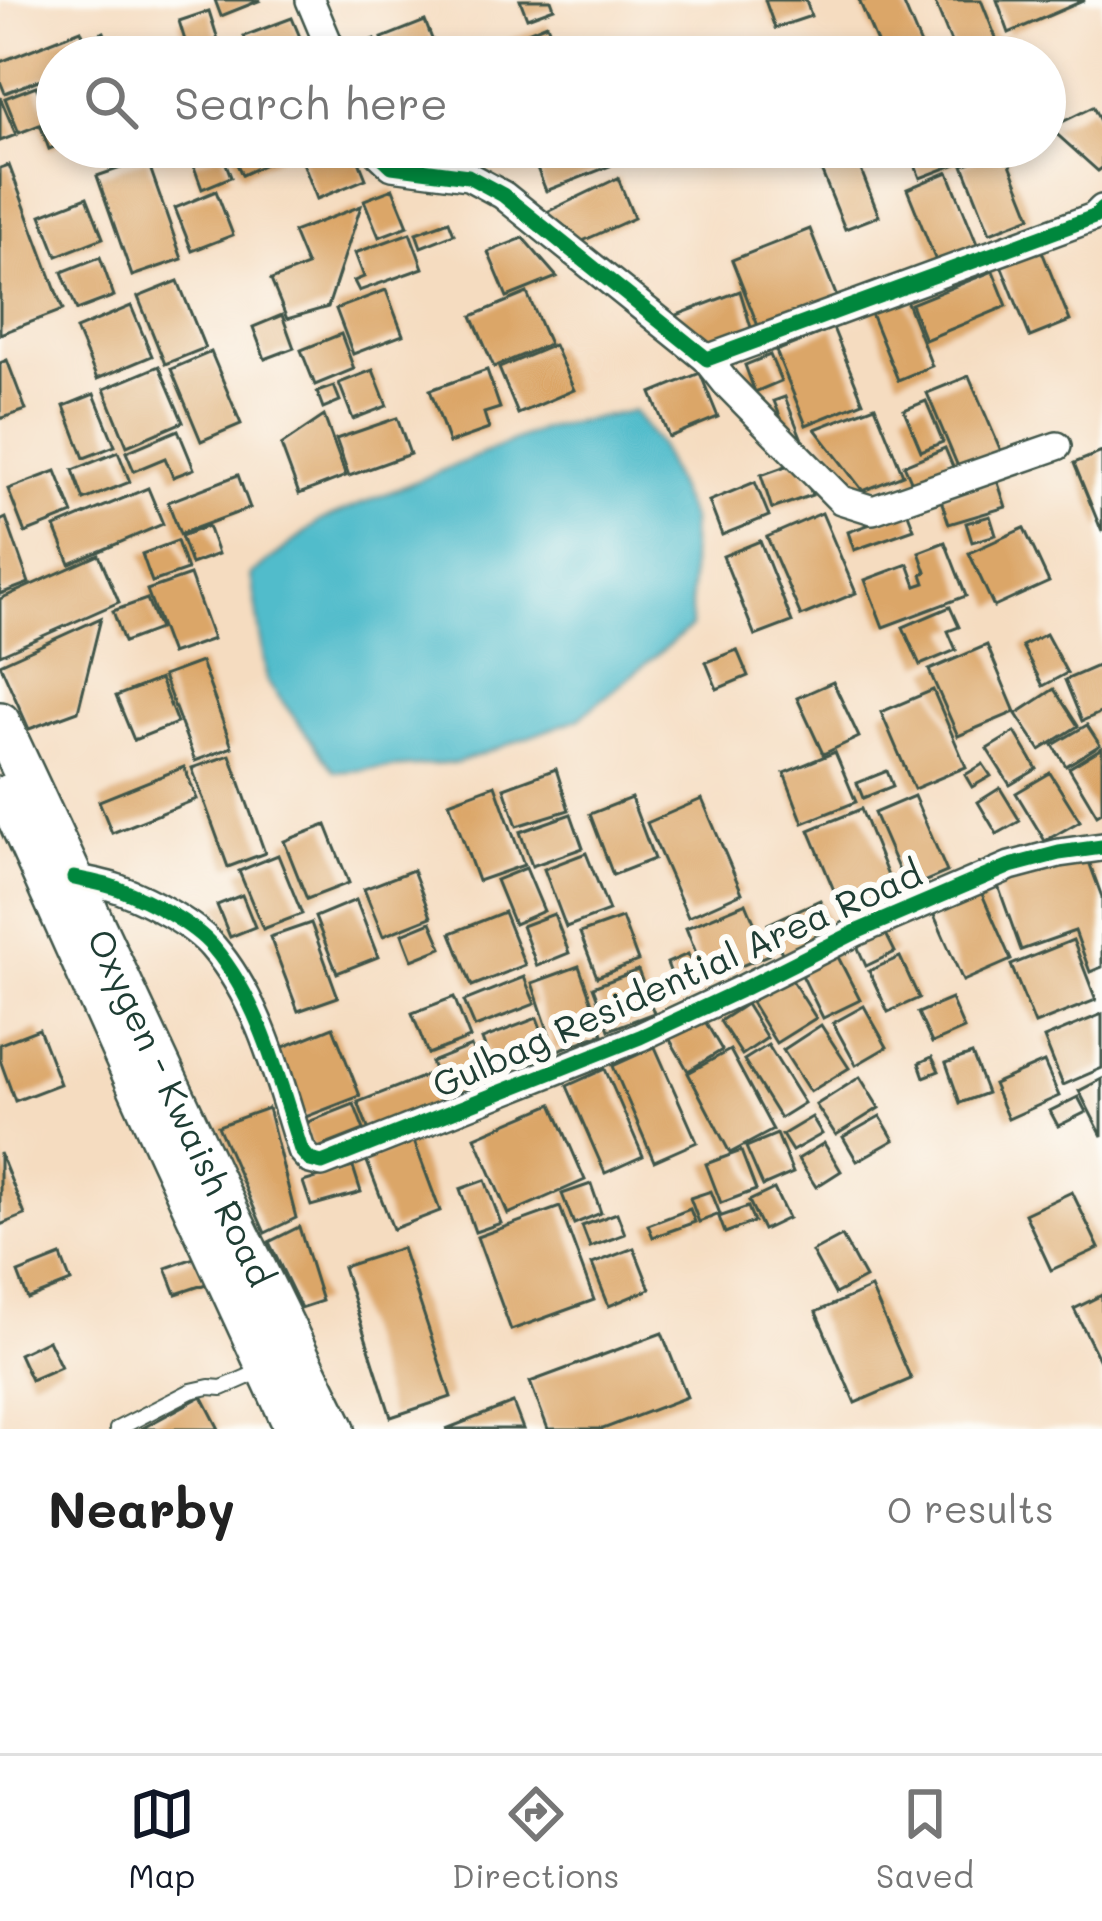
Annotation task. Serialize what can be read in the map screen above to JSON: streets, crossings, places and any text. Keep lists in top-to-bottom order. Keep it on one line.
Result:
{"streets":{"main road":["Oxygen - Kwaish Road"],"street":["Gulbag Residential Area Road"]},"crossings":[["Gulbag Residential Area Road","Oxygen - Kwaish Road"]],"page":{"search":"Search here","heading":["Nearby","0 results"],"nav":["Map","Directions","Saved"]}}
